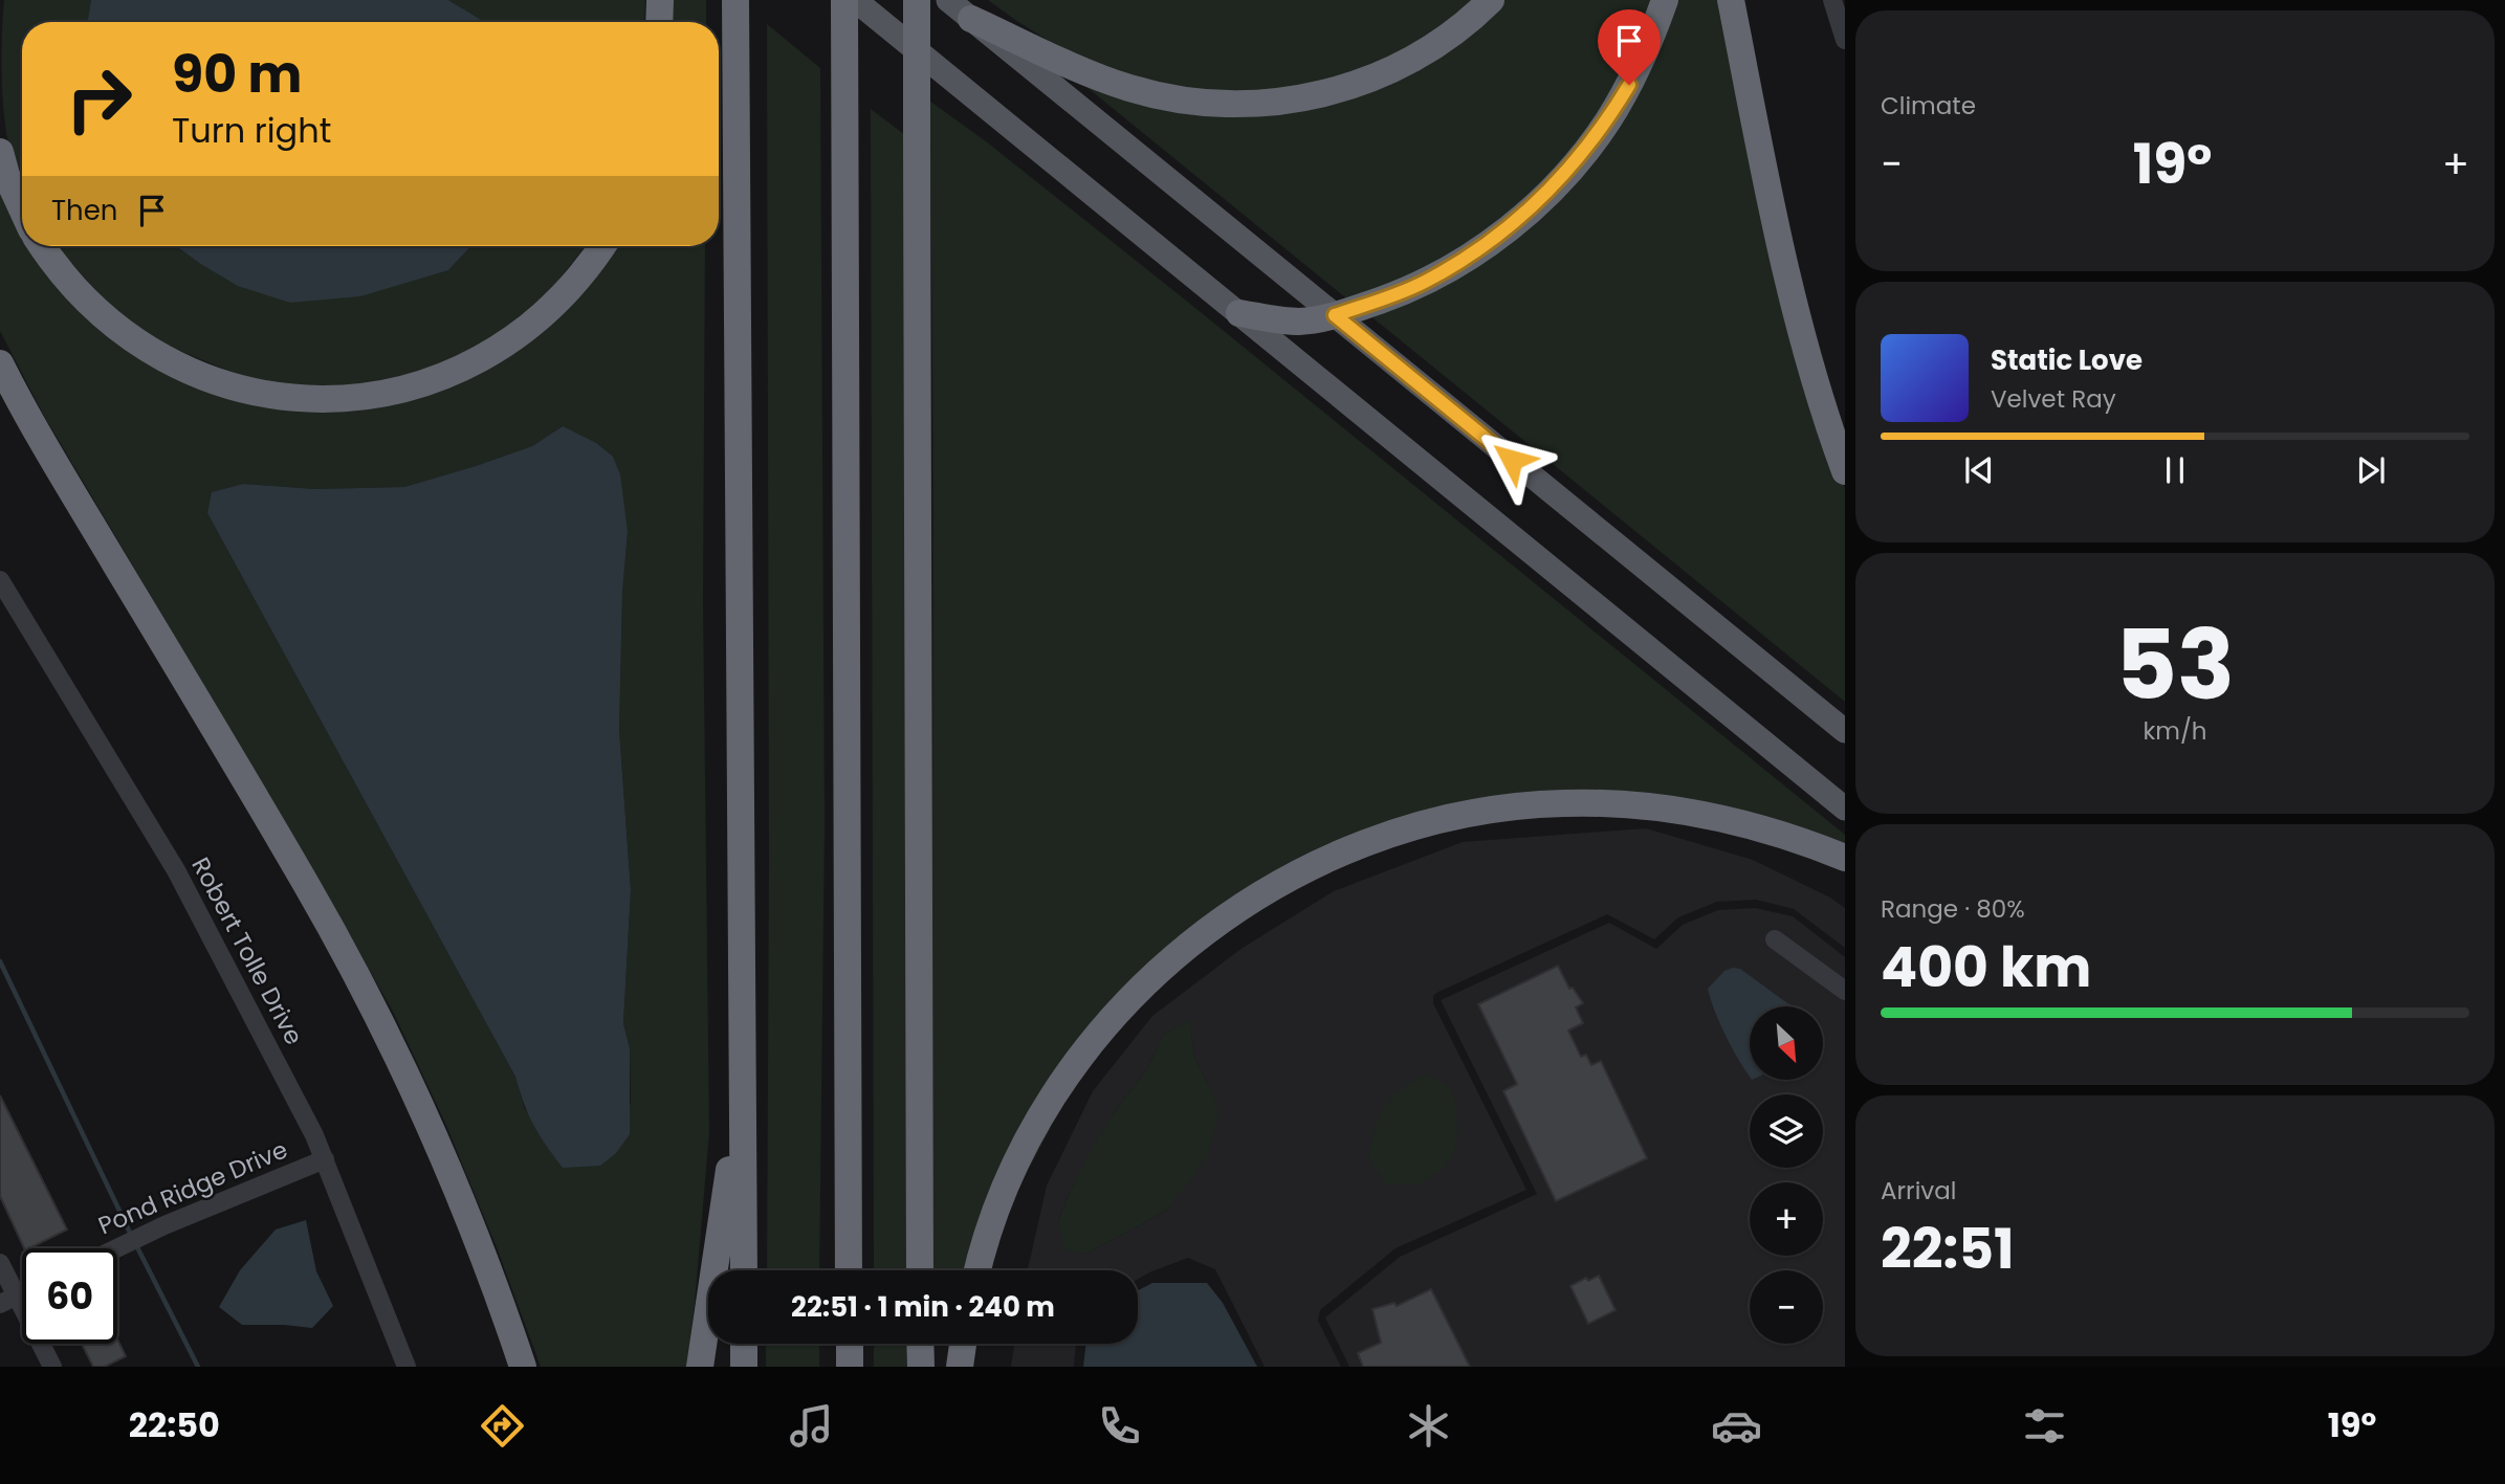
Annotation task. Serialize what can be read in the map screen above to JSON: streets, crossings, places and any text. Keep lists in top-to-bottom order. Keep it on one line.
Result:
{"streets":{"street":["Robert Tolle Drive","Pond Ridge Drive"]},"crossings":[["Robert Tolle Drive","Pond Ridge Drive"]],"north":"bottom right","page":{"tile":["Climate",["53","km/h"],["Range · 80%","400 km"],["Arrival","22:51"]],"turn":["90 m","Turn right"],"heat":["−","19°","+"],"then":"Then","song":["Static Love","Velvet Ray"],"map_buttons":["+","−"],"limit":"60","trip":"22:51 · 1 min · 240 m","tabs":["22:50","19°"]}}
